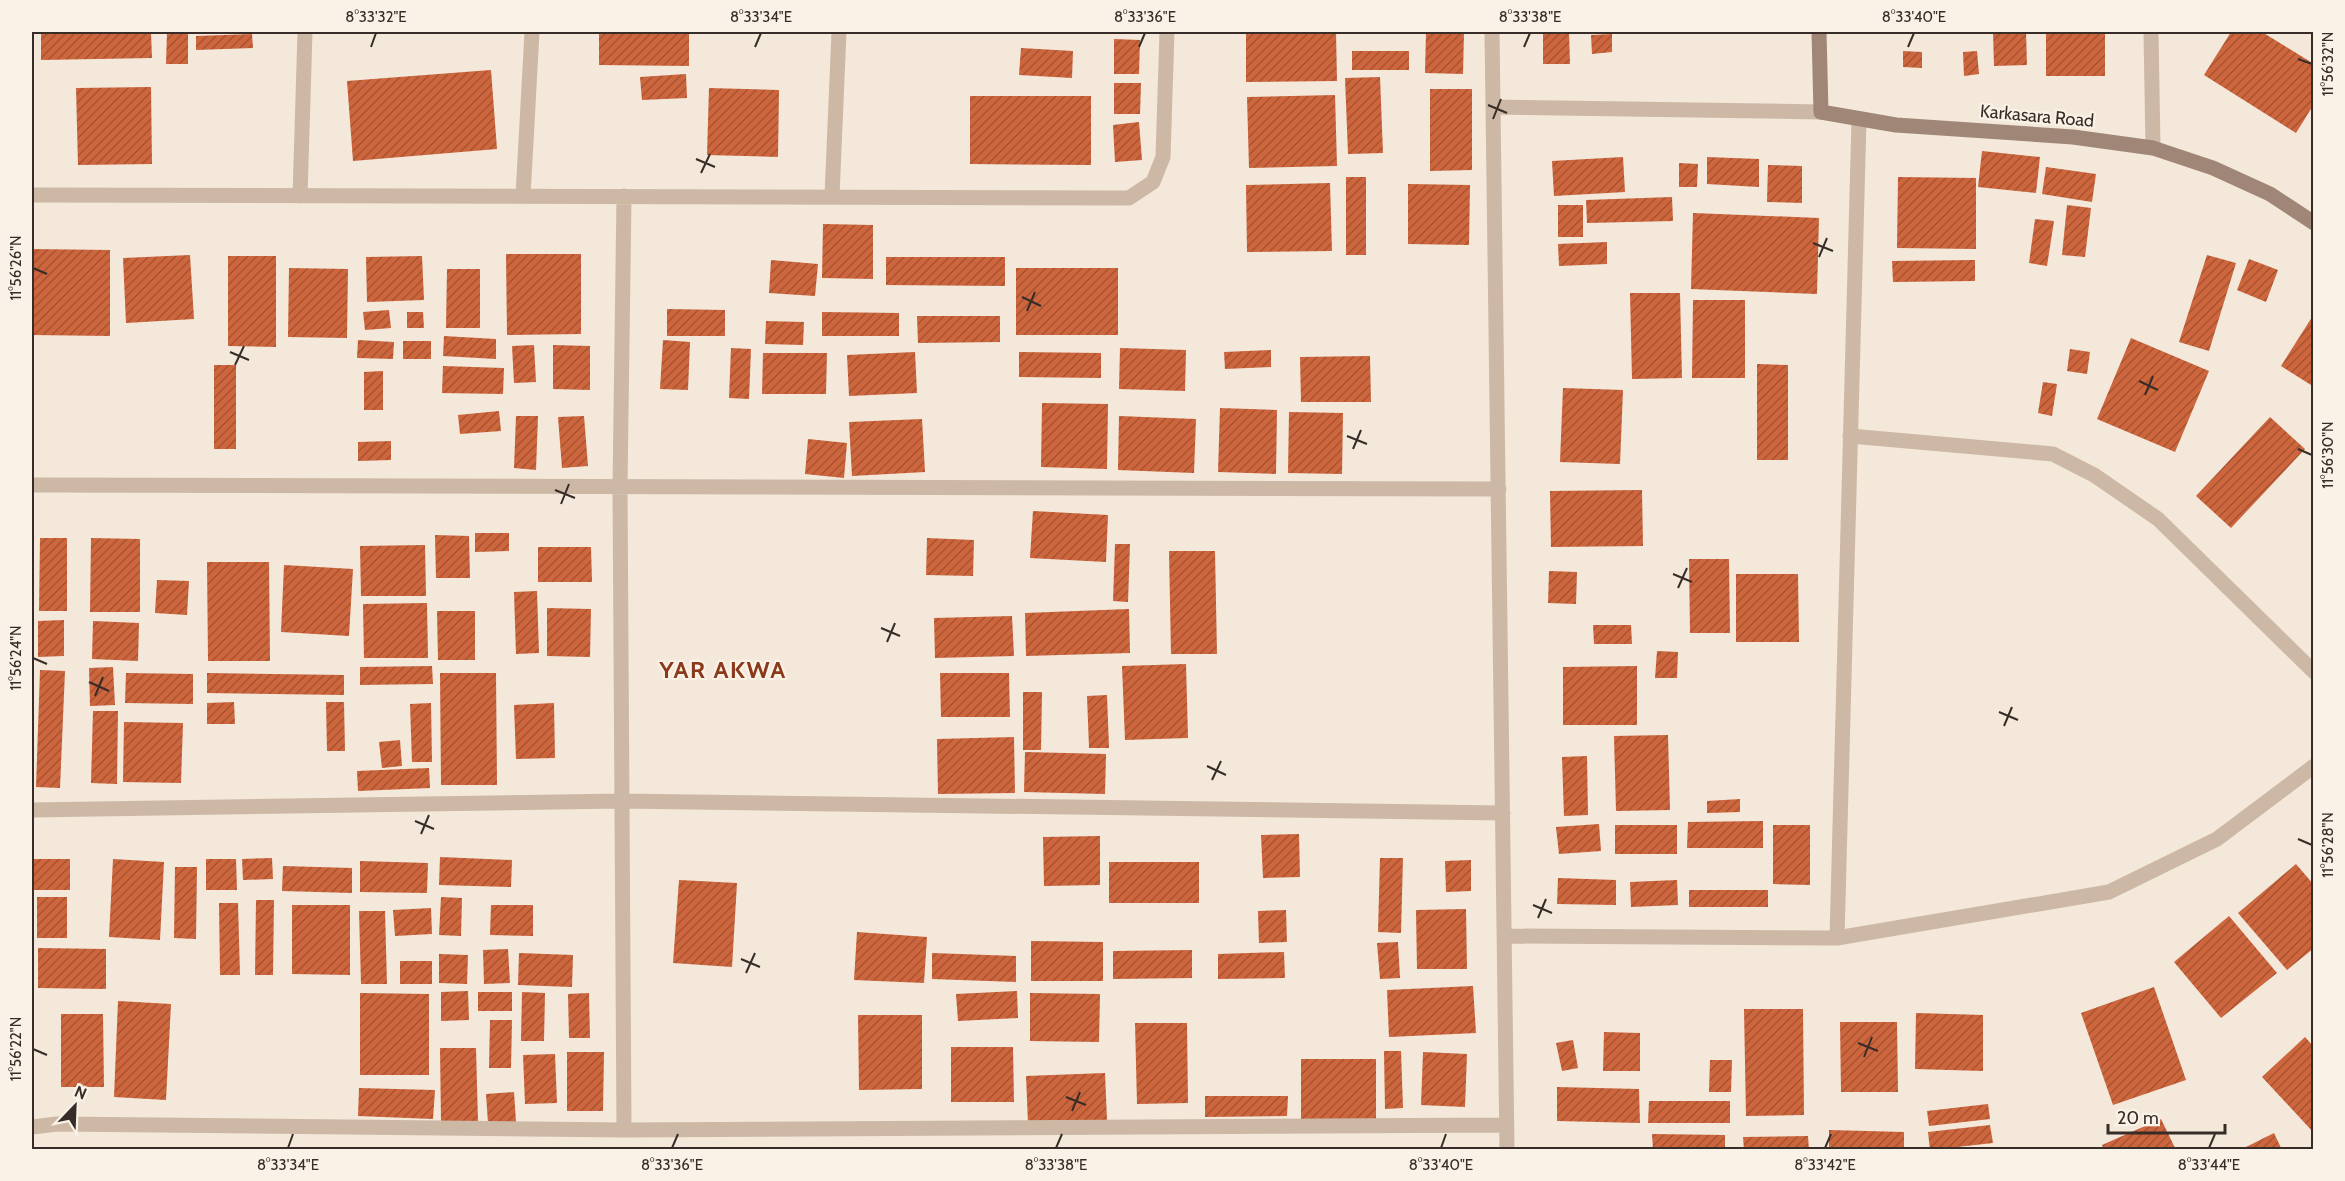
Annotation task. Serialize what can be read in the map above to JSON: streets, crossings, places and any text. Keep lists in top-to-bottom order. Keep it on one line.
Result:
{"streets":{"main road":["Karkasara Road"]},"districts":["YAR AKWA"],"scale_bar":"20 m","north":"top right","coordinates":["8°33'32\"E","8°33'34\"E","8°33'36\"E","8°33'38\"E","8°33'40\"E","11°56'32\"N","11°56'26\"N","11°56'30\"N","11°56'24\"N","11°56'28\"N","11°56'22\"N","8°33'42\"E","8°33'44\"E"]}
